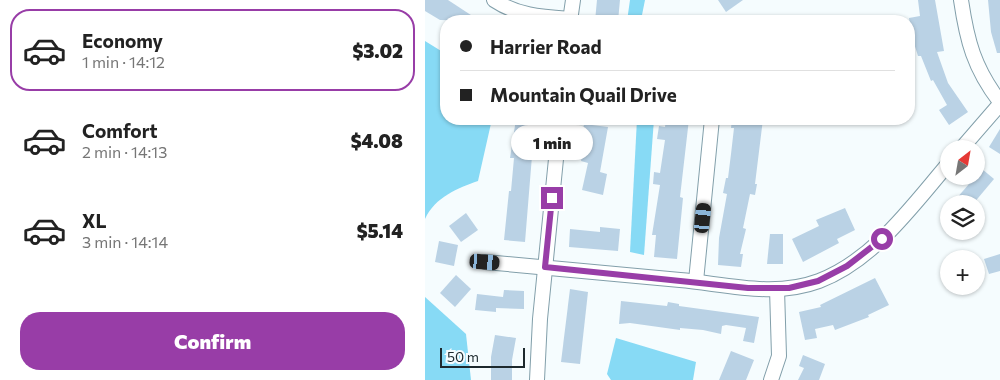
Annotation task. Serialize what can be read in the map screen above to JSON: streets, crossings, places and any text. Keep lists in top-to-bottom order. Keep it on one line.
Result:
{"scale_bar":"50 m","north":"top right","page":{"list":[{"name":"Economy","note":"1 min · 14:12","value":"$3.02"},{"name":"Comfort","note":"2 min · 14:13","value":"$4.08"},{"name":"XL","note":"3 min · 14:14","value":"$5.14"}],"banner":["Harrier Road","Mountain Quail Drive"],"bubble":"1 min","map_buttons":"+","buttons":"Confirm","scale":"50 m"}}
